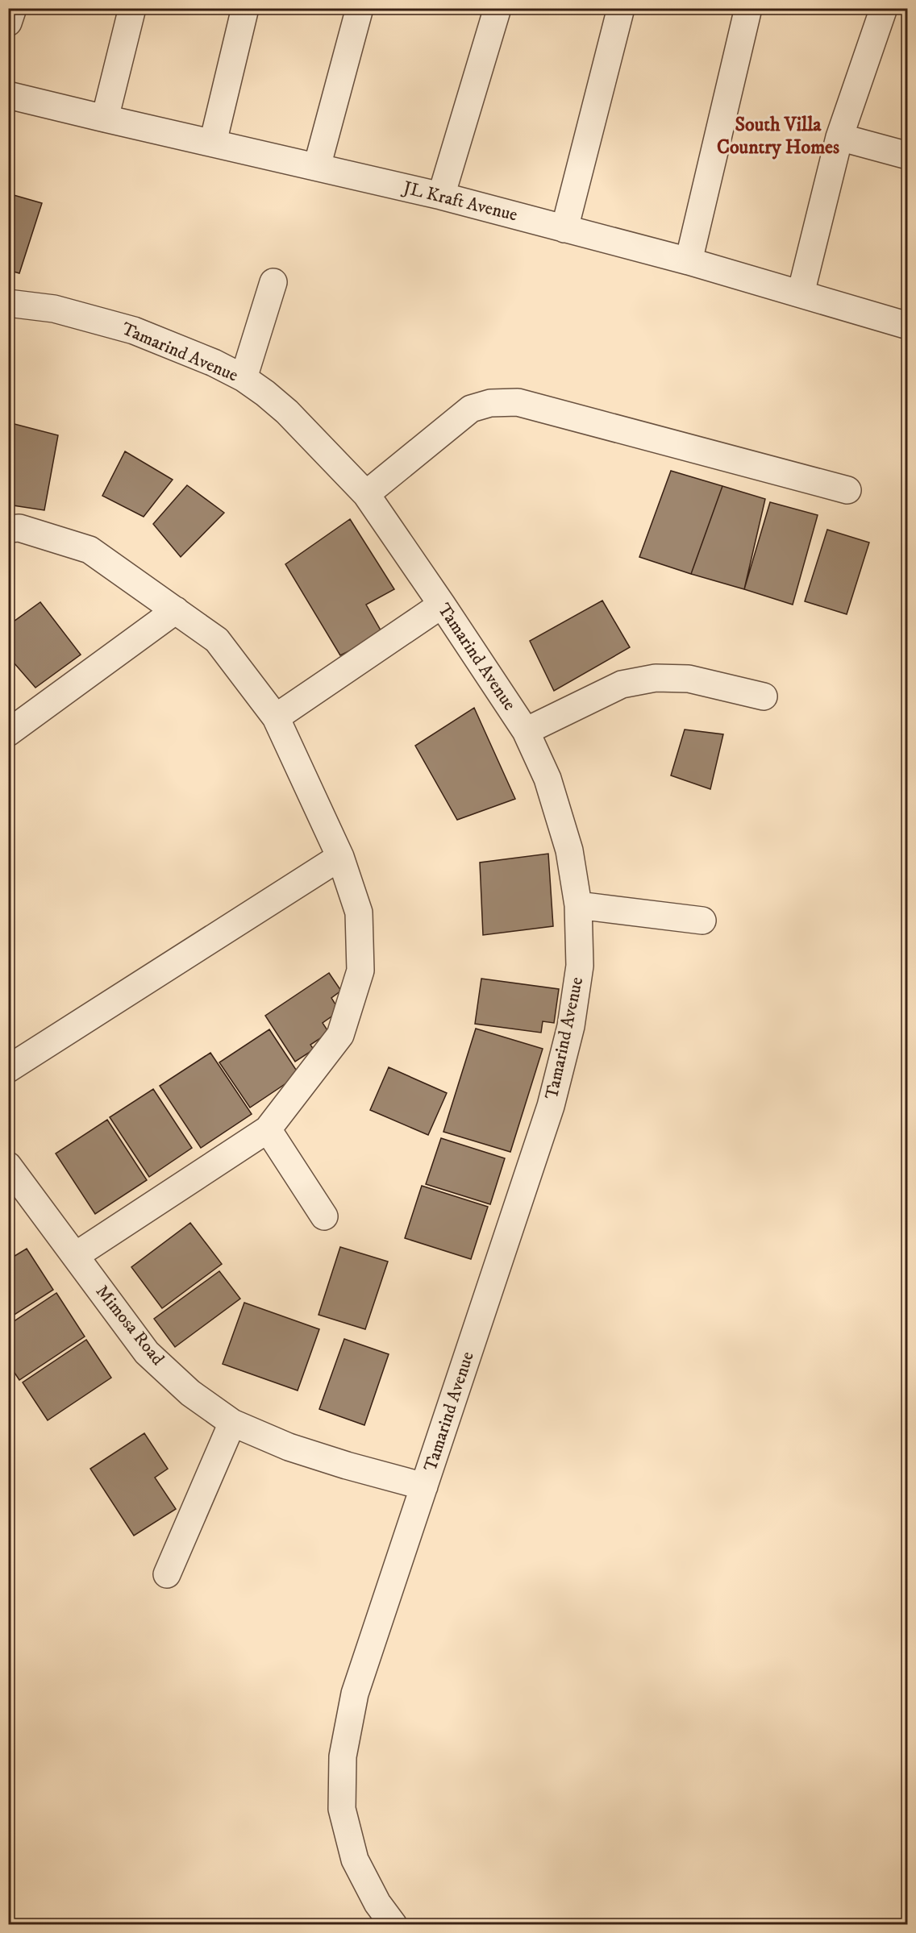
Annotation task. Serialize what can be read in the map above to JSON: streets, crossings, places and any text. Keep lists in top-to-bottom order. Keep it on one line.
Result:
{"streets":{"street":["JL Kraft Avenue","Tamarind Avenue","Mimosa Road"]},"crossings":[["Tamarind Avenue","Mimosa Road"]],"districts":["South Villa Country Homes"]}
